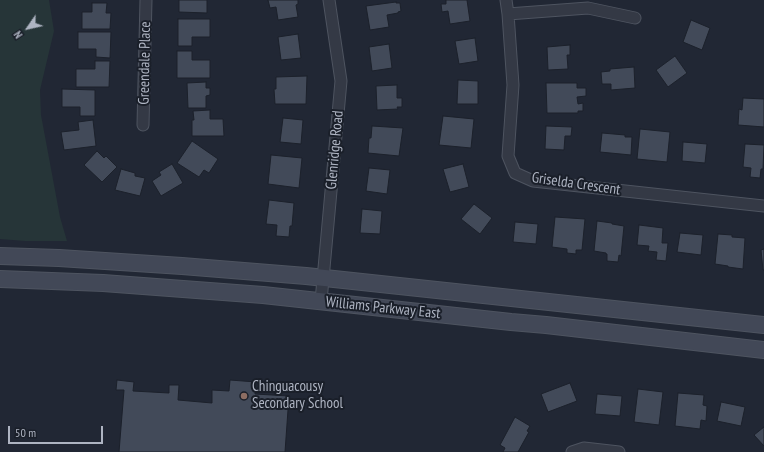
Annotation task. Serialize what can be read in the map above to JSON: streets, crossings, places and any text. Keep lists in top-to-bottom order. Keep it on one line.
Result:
{"streets":{"main road":["Williams Parkway East"],"street":["Greendale Place","Glenridge Road","Griselda Crescent"]},"crossings":[["Glenridge Road","Williams Parkway East"]],"places":["Chinguacousy Secondary School"],"scale_bar":"50 m","north":"bottom left"}
